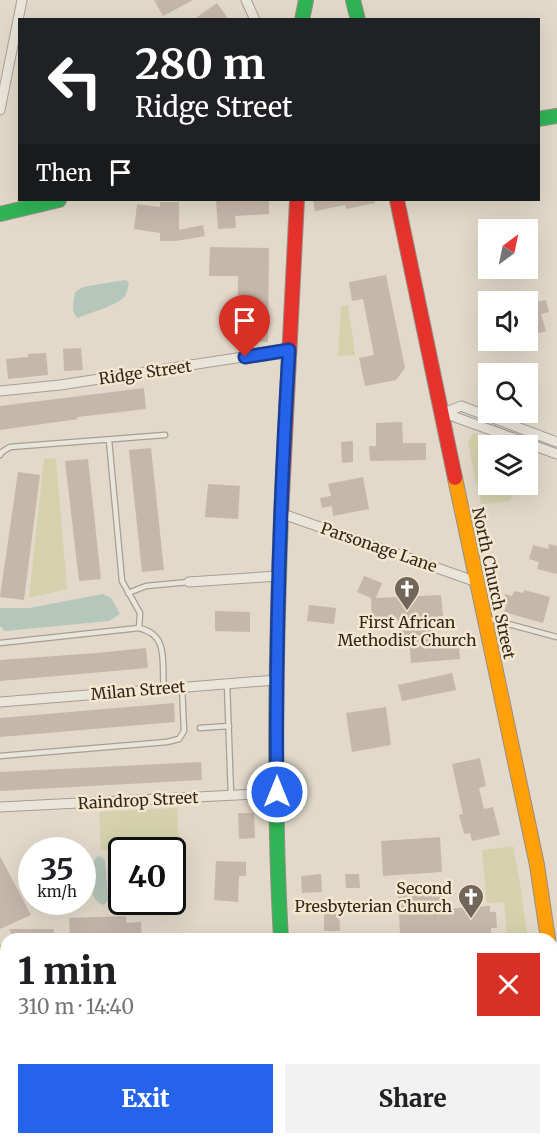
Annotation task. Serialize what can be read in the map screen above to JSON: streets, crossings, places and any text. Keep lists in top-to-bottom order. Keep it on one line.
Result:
{"streets":{"street":["Ridge Street","Parsonage Lane","North Church Street","Milan Street","Raindrop Street"]},"crossings":[["Parsonage Lane","North Church Street"]],"places":{"church":["First African Methodist Church","Second Presbyterian Church"]},"north":"top right","page":{"turn":["280 m","Ridge Street"],"then":"Then","speed":"35 km/h","limit":"40","heading":["1 min","310 m · 14:40"],"buttons":["Exit","Share"]}}
